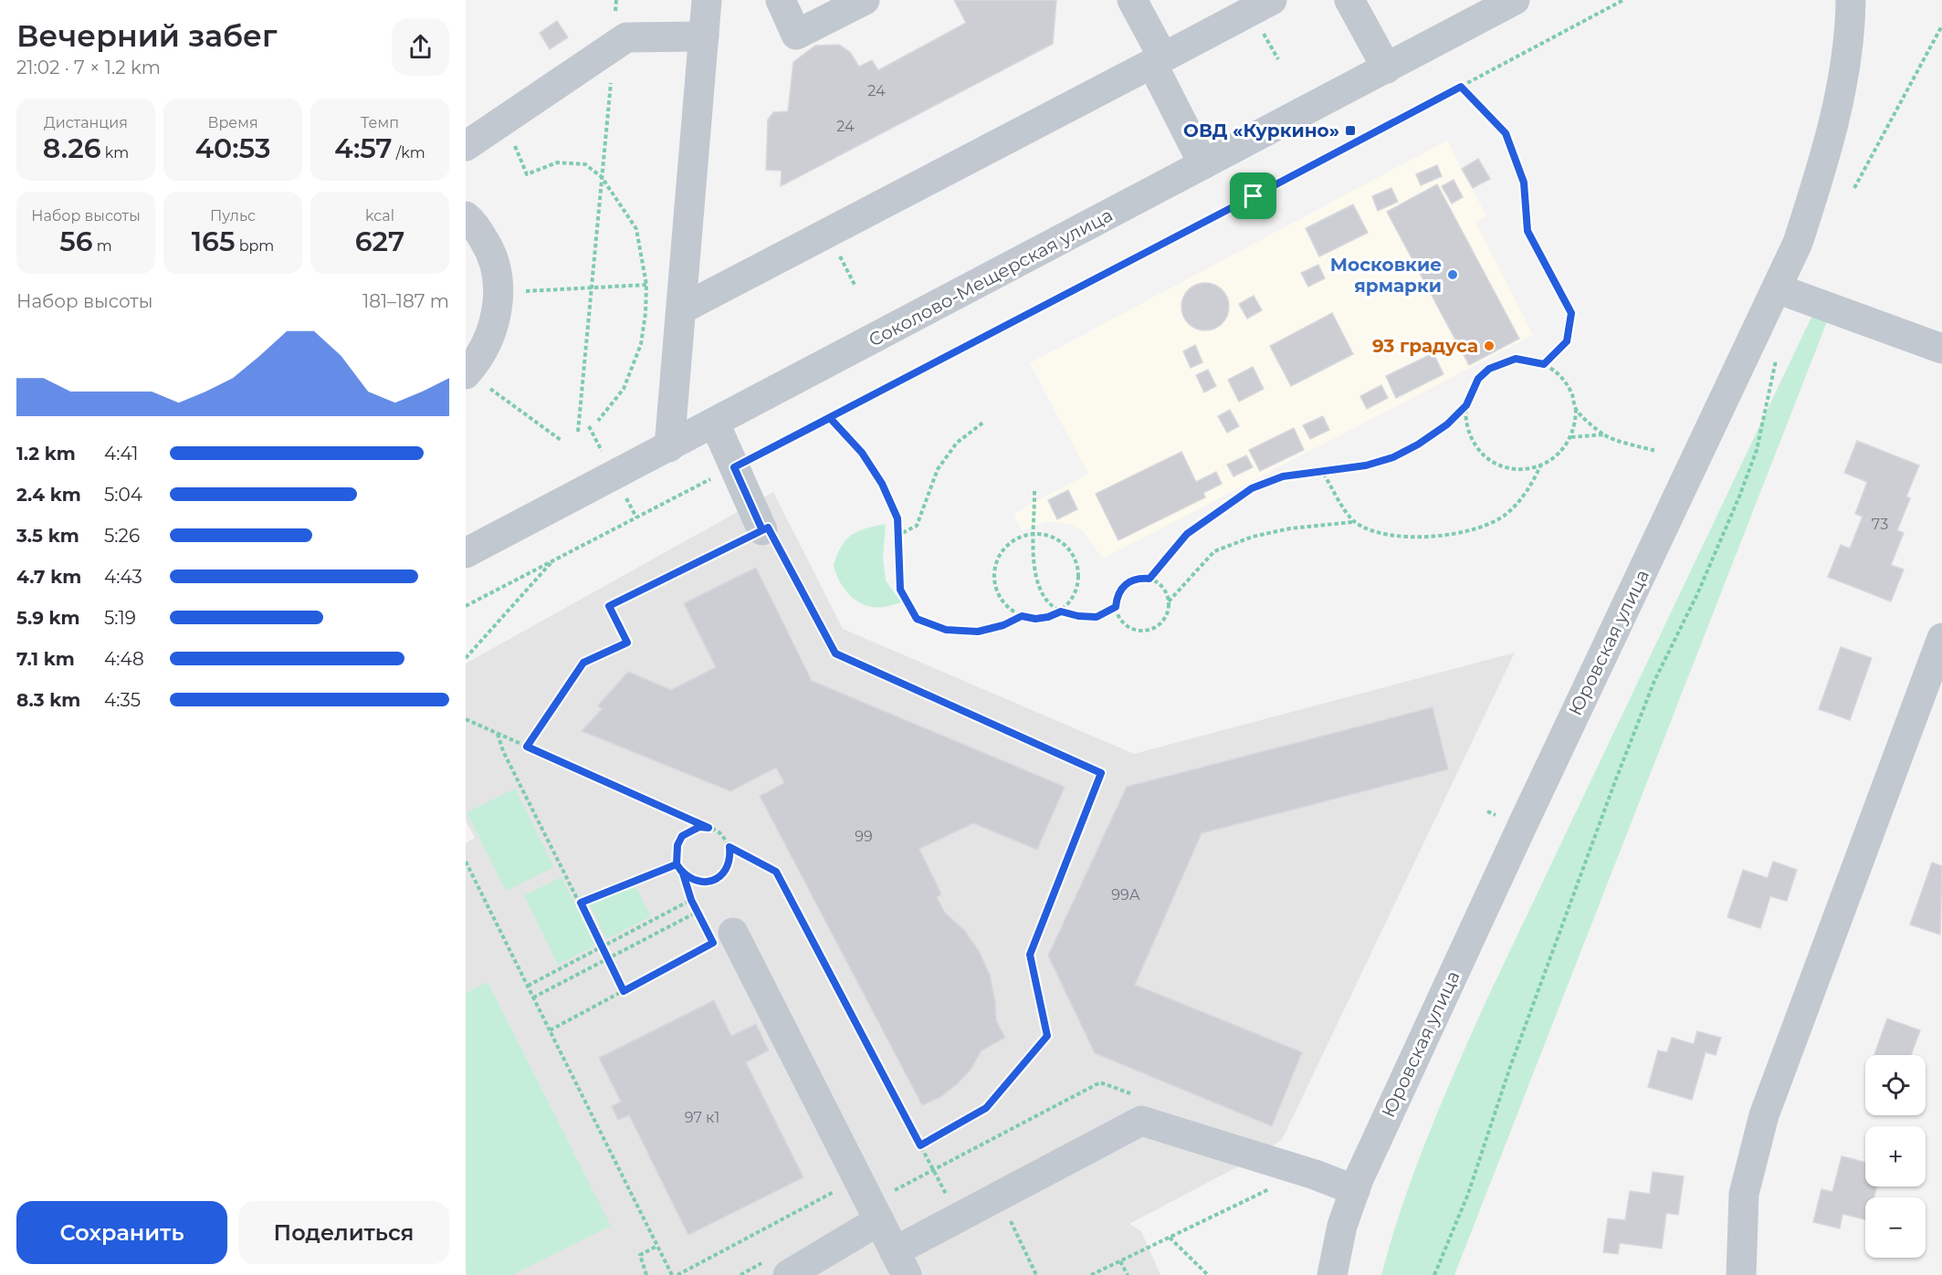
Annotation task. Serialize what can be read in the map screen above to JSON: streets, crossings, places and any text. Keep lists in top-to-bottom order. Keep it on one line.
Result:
{"streets":{"street":["Соколово-Мещерская улица","Юровская улица"]},"places":{"transit":["ОВД «Куркино»"],"other":["Московкие ярмарки","93 градуса"]},"house_numbers":["24","24","73","99","99А","97 к1"],"page":{"heading":["Вечерний забег","21:02 · 7 × 1.2 km"],"stats":[["Дистанция","8.26 km"],["Время","40:53"],["Темп","4:57 /km"],["Набор высоты","56 m"],["Пульс","165 bpm"],["kcal","627"]],"chart":["Набор высоты","181–187 m"],"list":[{"name":"1.2 km","note":"4:41"},{"name":"2.4 km","note":"5:04"},{"name":"3.5 km","note":"5:26"},{"name":"4.7 km","note":"4:43"},{"name":"5.9 km","note":"5:19"},{"name":"7.1 km","note":"4:48"},{"name":"8.3 km","note":"4:35"}],"map_buttons":["+","−"],"buttons":["Сохранить","Поделиться"]}}
